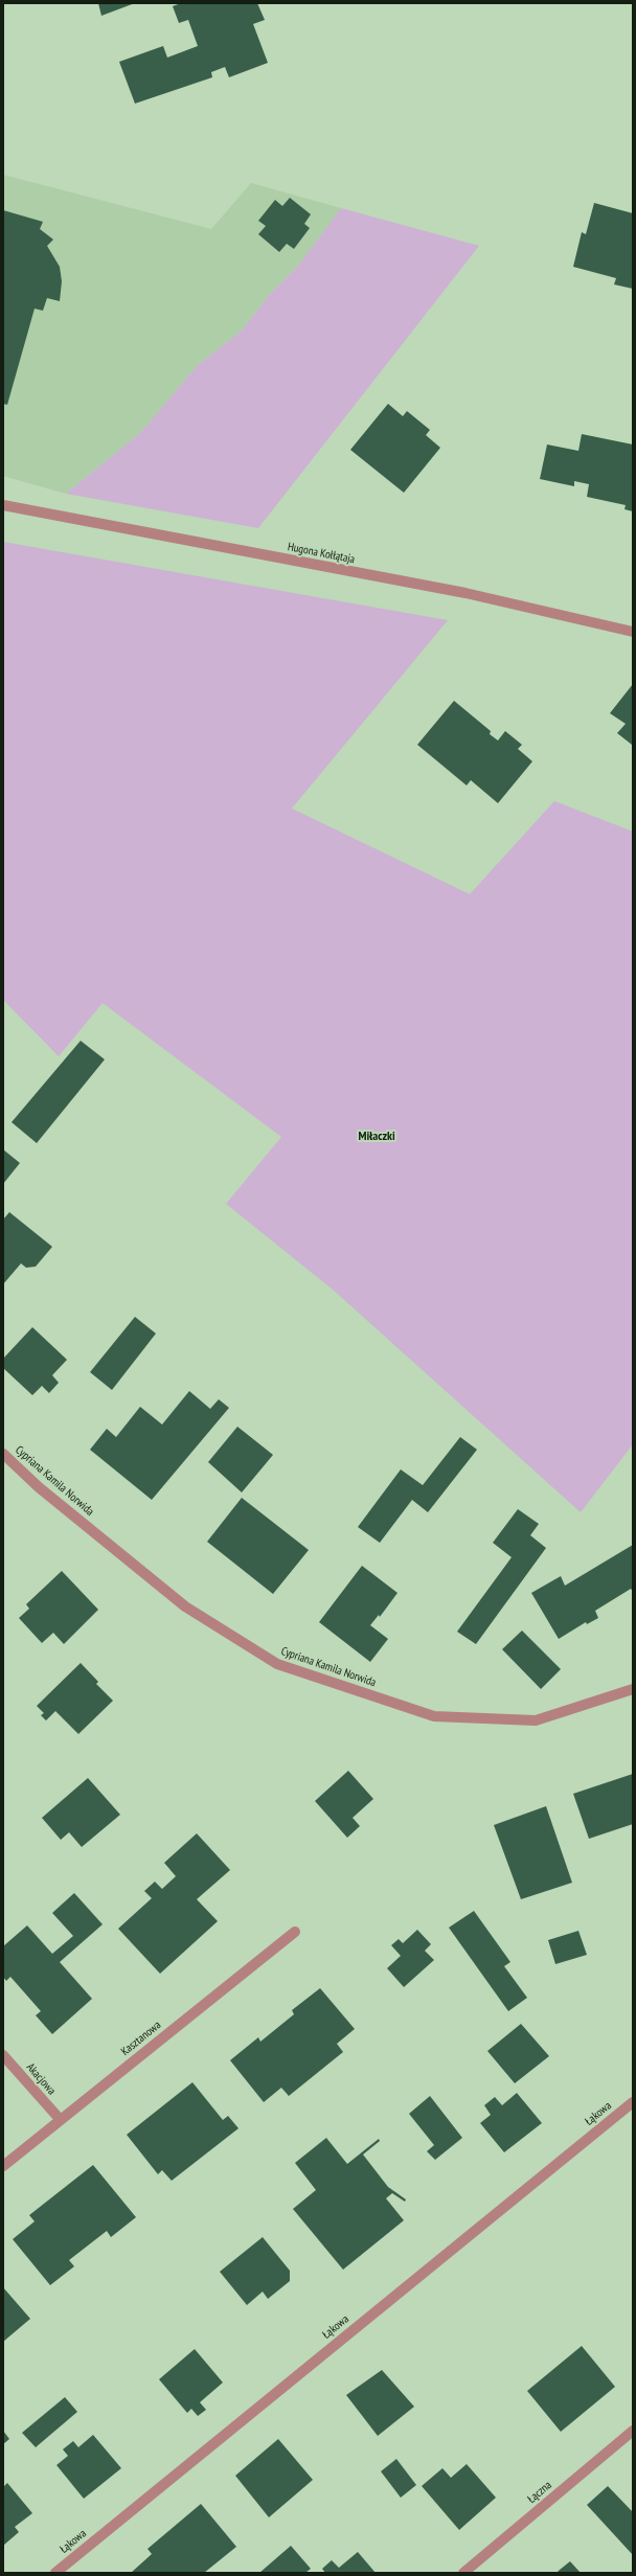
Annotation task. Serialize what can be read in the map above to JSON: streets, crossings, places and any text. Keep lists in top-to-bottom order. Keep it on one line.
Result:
{"streets":{"street":["Hugona Kołłątaja","Cypriana Kamila Norwida","Kasztanowa","Akacjowa","Łąkowa","Łączna"]},"crossings":[["Kasztanowa","Akacjowa"]],"districts":["Miłaczki"]}
